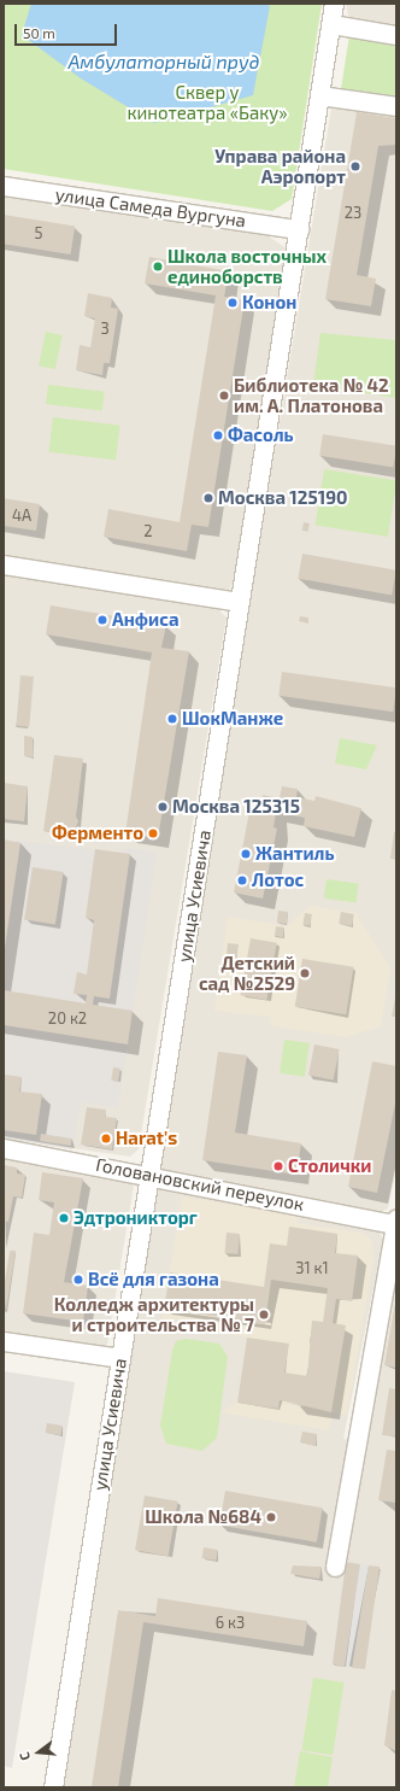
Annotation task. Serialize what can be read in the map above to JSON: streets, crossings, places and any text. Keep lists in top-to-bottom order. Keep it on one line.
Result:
{"streets":{"street":["улица Самеда Вургуна","улица Усиевича","Головановский переулок"]},"crossings":[["улица Самеда Вургуна","улица Усиевича"],["улица Усиевича","Головановский переулок"]],"water":["Амбулаторный пруд"],"parks":["Сквер у кинотеатра «Баку»"],"places":["Управа района Аэропорт","Школа восточных единоборств","Конон","Библиотека № 42 им. А. Платонова","Фасоль","Москва 125190","Анфиса","ШокМанже","Москва 125315","Ферменто","Жантиль","Лотос","Детский сад №2529","Harat's","Столички","Эдтроникторг","Всё для газона","Колледж архитектуры и строительства № 7","Школа №684"],"house_numbers":["23","5","3","4А","2","20 к2","31 к1","6 к3"],"scale_bar":"50 m","north":"left"}
